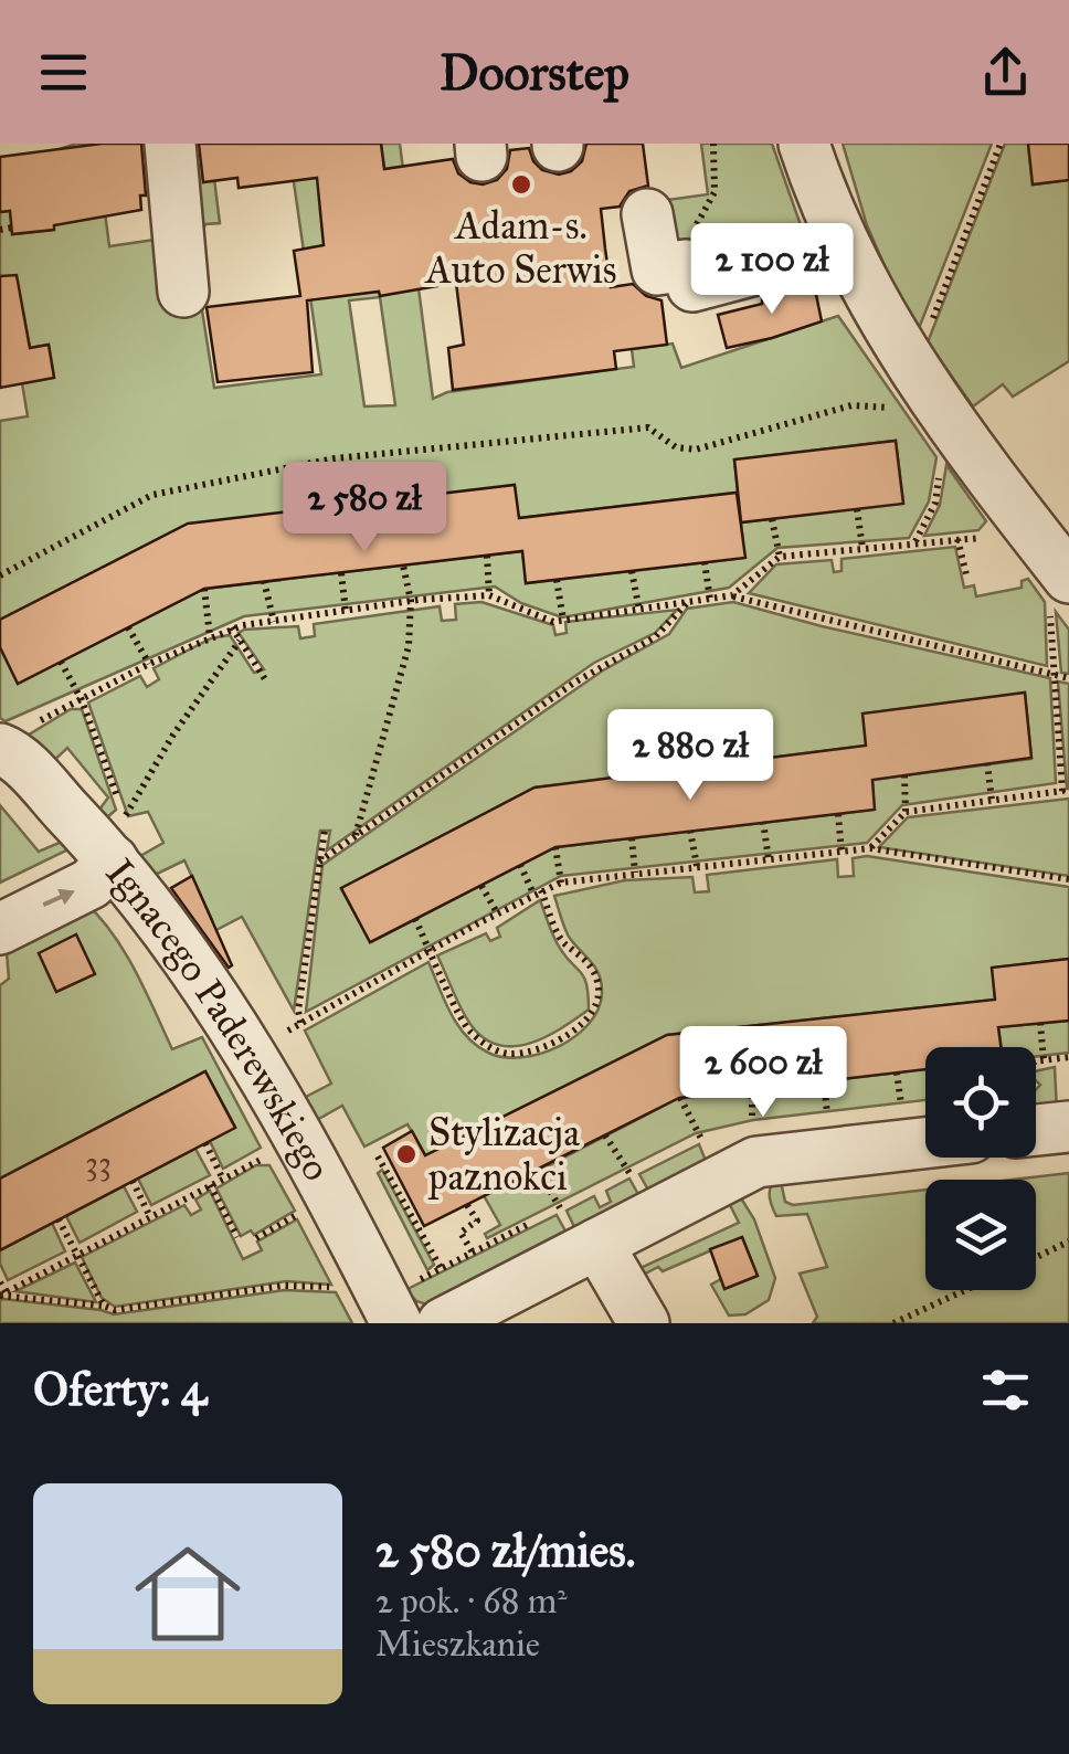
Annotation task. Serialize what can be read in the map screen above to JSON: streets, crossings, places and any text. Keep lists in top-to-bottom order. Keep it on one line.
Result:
{"streets":{"street":["Ignacego Paderewskiego"]},"places":["Adam-s. Auto Serwis","Stylizacja paznokci"],"house_numbers":["33"],"page":{"header":"Doorstep","price":["2 100 zł","2 580 zł","2 880 zł","2 600 zł"],"heading":"Oferty: 4","list":[{"name":"2 580 zł/mies.","note":"2 pok. · 68 m² · Mieszkanie"}]}}
